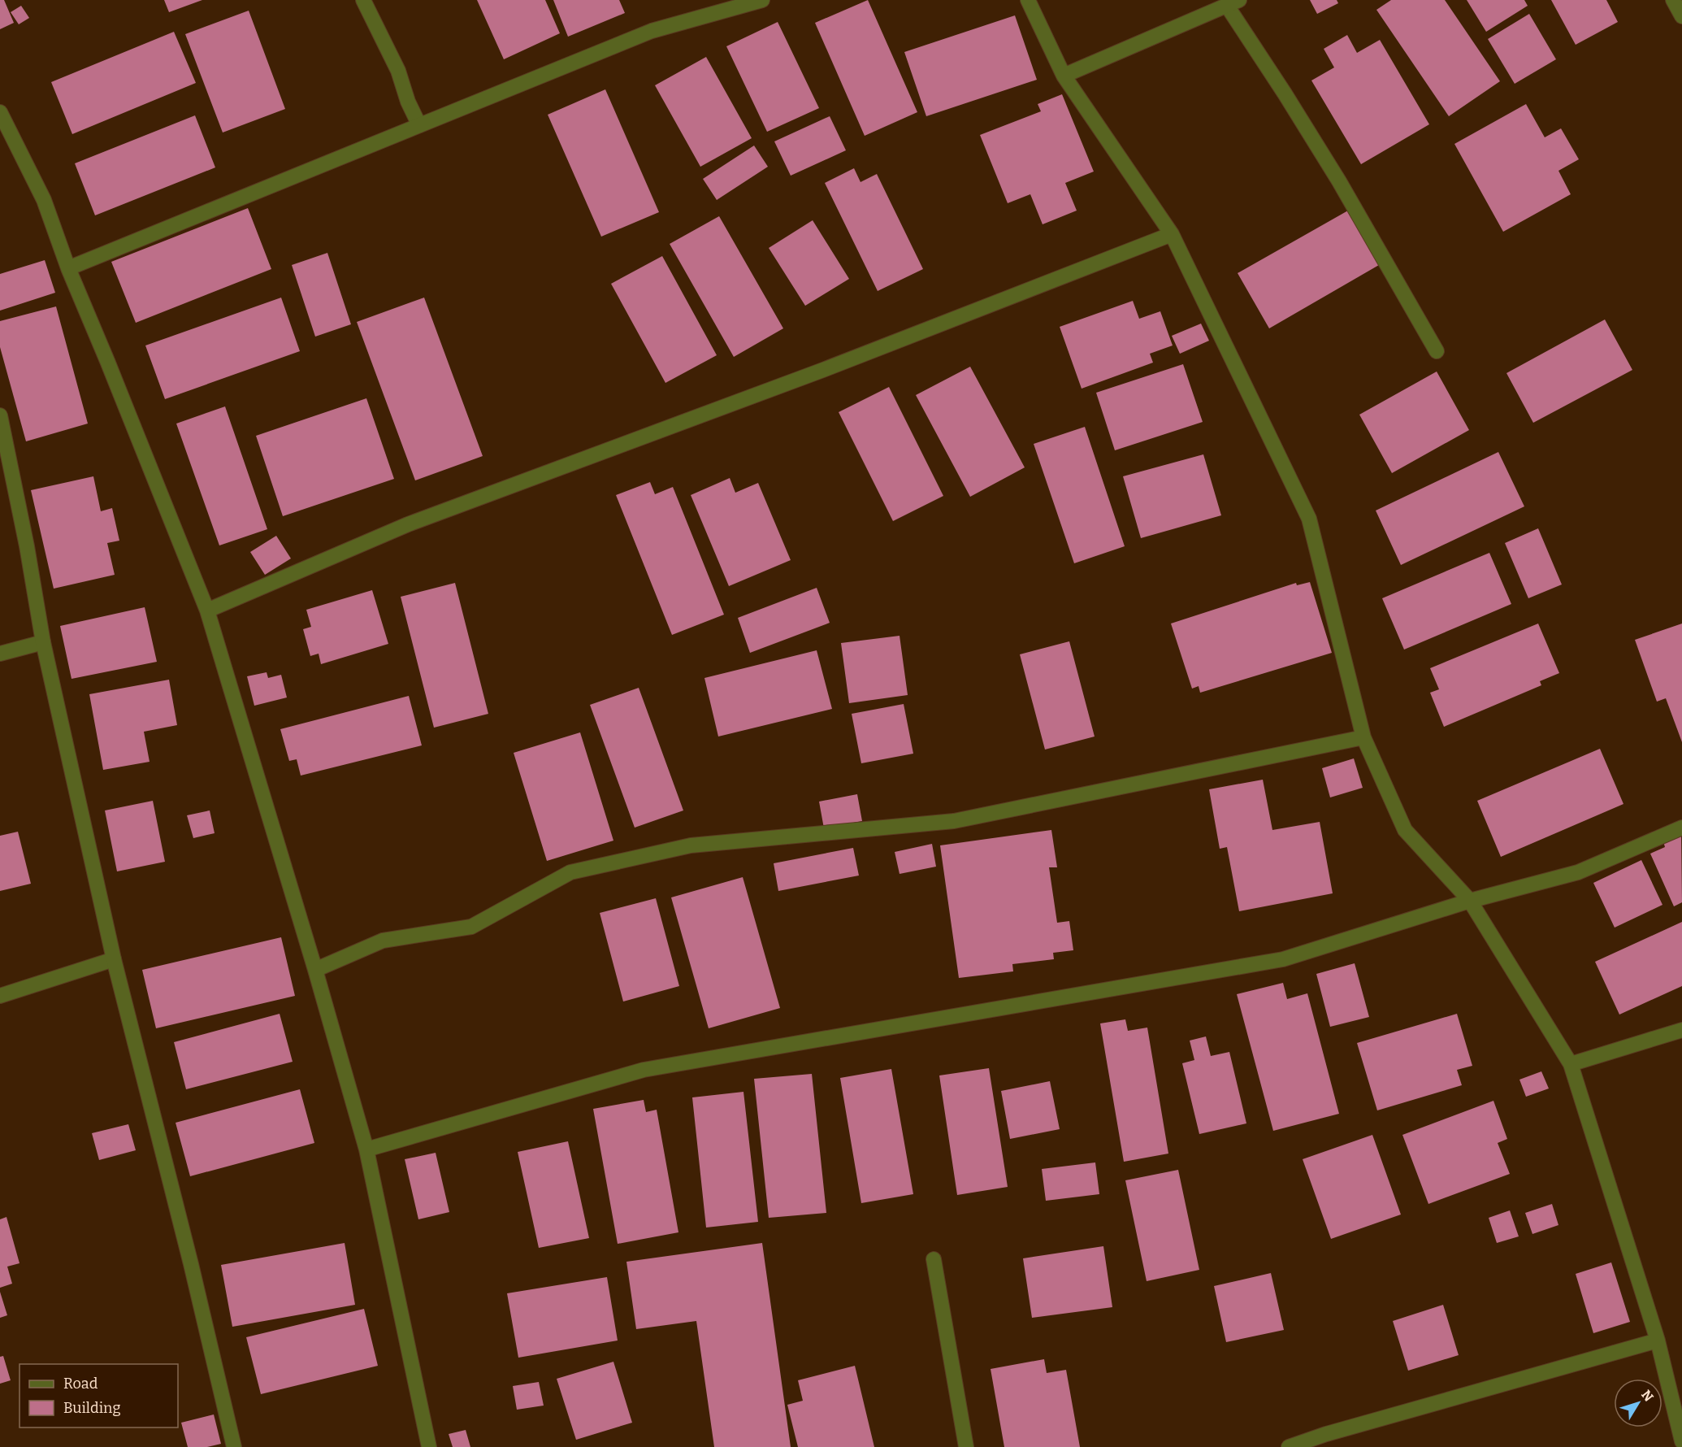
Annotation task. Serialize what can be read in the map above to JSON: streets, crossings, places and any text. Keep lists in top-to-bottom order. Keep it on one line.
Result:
{"legend":["Road","Building"],"north":"top right"}
